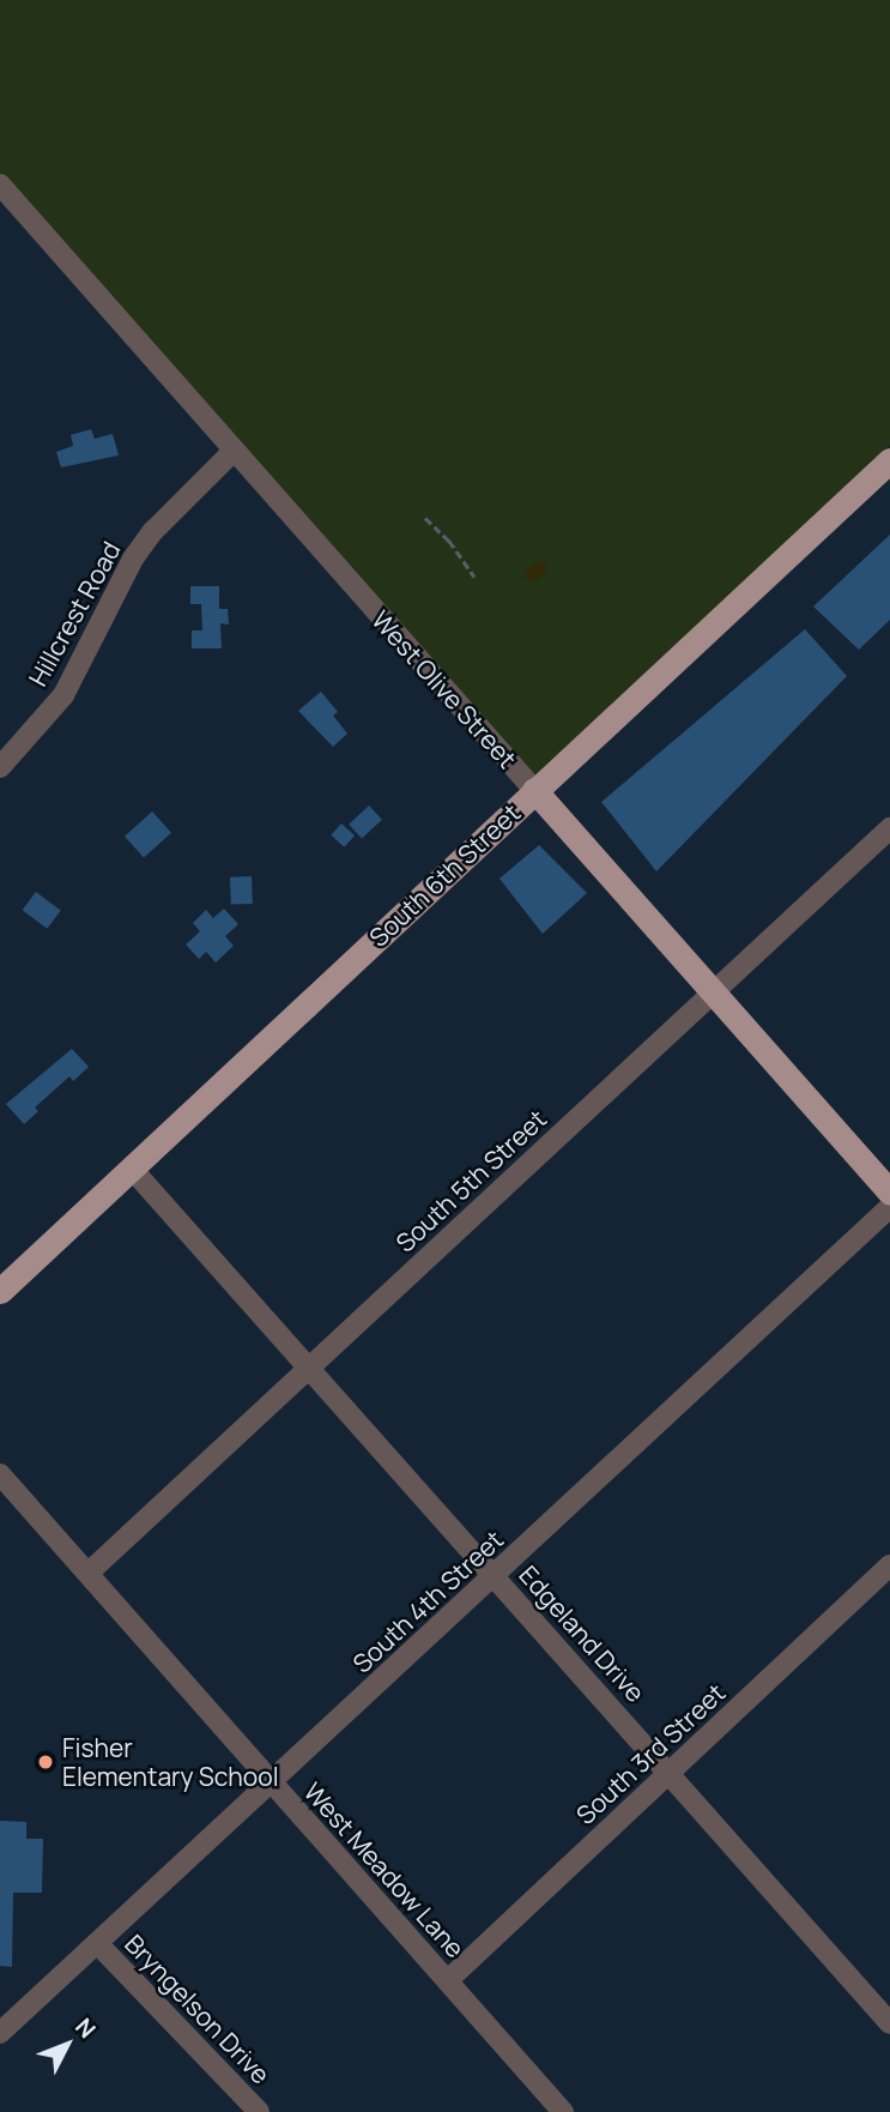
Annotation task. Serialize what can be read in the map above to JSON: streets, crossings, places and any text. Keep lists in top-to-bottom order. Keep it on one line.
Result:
{"streets":{"main road":["West Olive Street","South 6th Street"],"street":["Hillcrest Road","South 5th Street","South 4th Street","Edgeland Drive","South 3rd Street","West Meadow Lane","Bryngelson Drive"]},"crossings":[["Hillcrest Road","West Olive Street"],["West Olive Street","South 6th Street"],["West Olive Street","South 5th Street"],["South 6th Street","Edgeland Drive"],["South 5th Street","Edgeland Drive"],["South 5th Street","West Meadow Lane"],["South 4th Street","Edgeland Drive"],["South 4th Street","West Meadow Lane"],["South 4th Street","Bryngelson Drive"],["Edgeland Drive","South 3rd Street"],["South 3rd Street","West Meadow Lane"]],"places":["Fisher Elementary School"],"north":"top right"}
